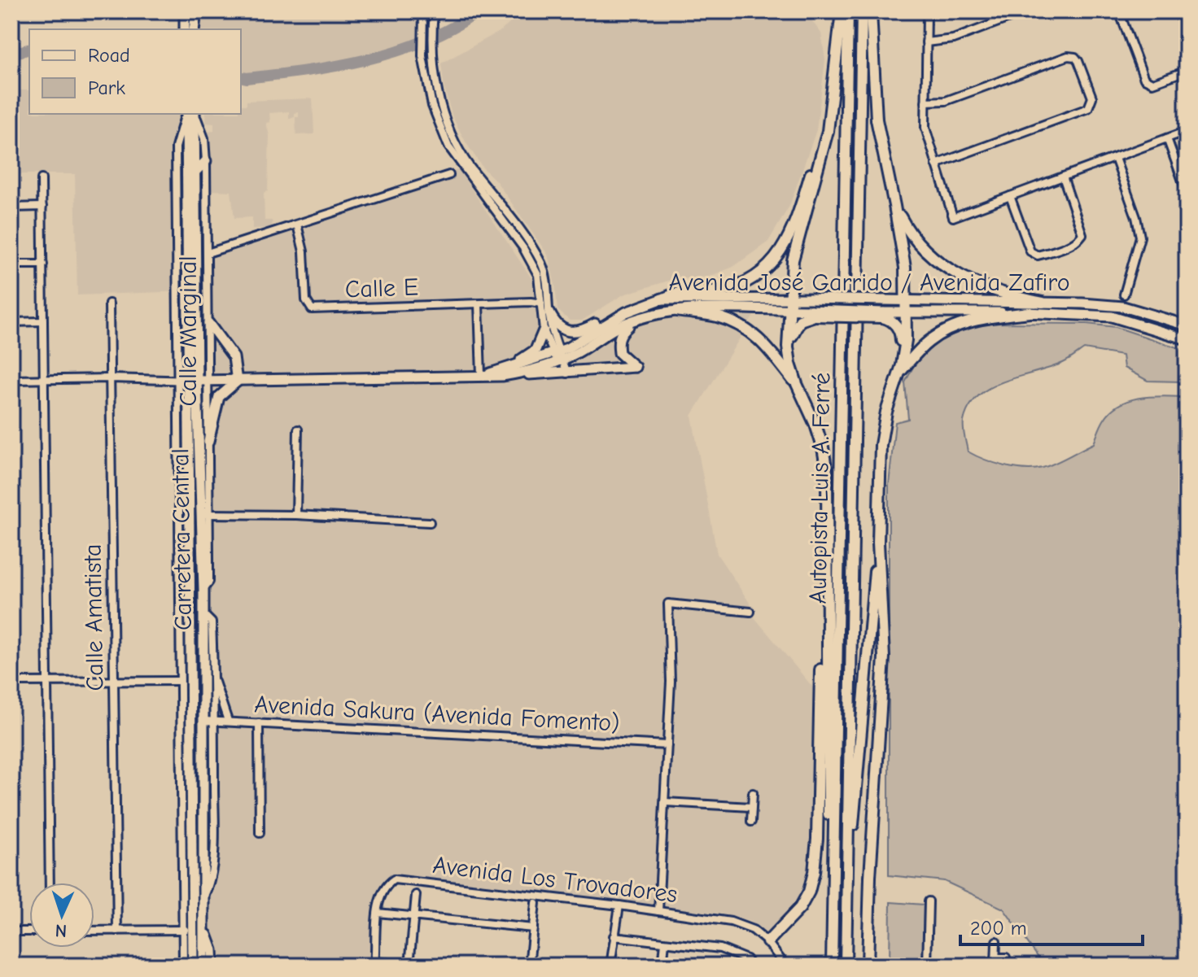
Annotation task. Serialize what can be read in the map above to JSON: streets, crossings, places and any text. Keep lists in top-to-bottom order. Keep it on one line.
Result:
{"streets":{"highway":["Autopista Luis A. Ferré"],"main road":["Avenida José Garrido / Avenida Zafiro","Carretera Central"],"street":["Calle E","Calle Marginal","Calle Amatista","Avenida Sakura (Avenida Fomento)","Avenida Los Trovadores"]},"crossings":[["Avenida José Garrido / Avenida Zafiro","Calle Marginal"],["Avenida José Garrido / Avenida Zafiro","Carretera Central"],["Calle Marginal","Carretera Central"],["Carretera Central","Avenida Sakura (Avenida Fomento)"]],"legend":["Road","Park"],"scale_bar":"200 m","north":"bottom"}
